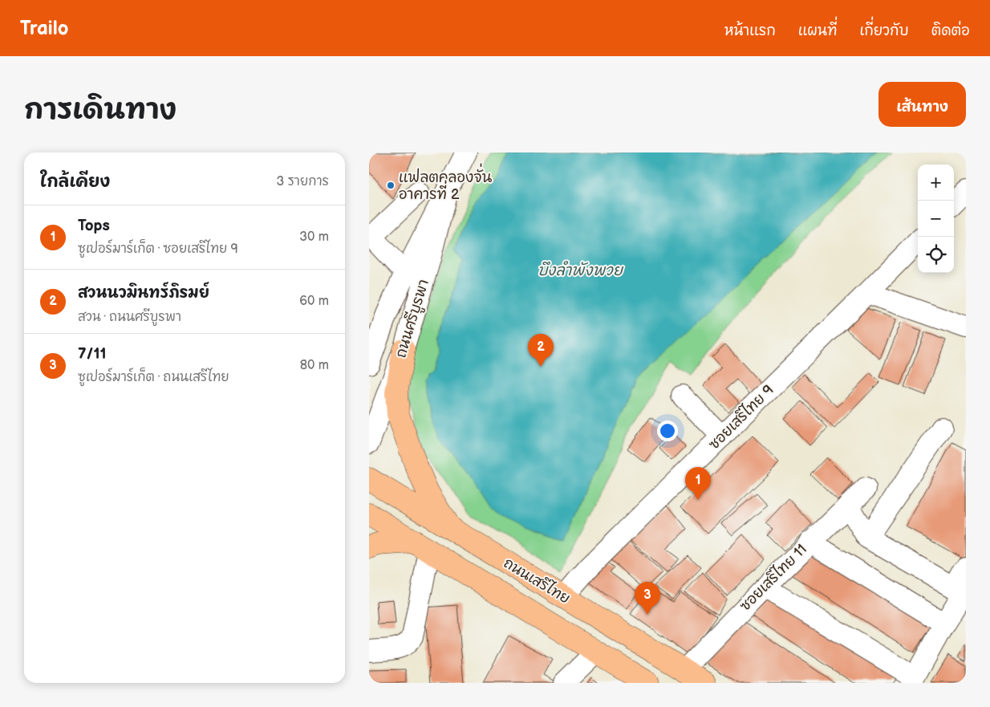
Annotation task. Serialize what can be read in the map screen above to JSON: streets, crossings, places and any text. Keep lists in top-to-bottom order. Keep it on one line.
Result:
{"streets":{"main road":["ถนนเสรีไทย"],"street":["ถนนศรีบูรพา","ซอยเสรีไทย 9","ซอยเสรีไทย 11"]},"crossings":[["ซอยเสรีไทย 9","ถนนเสรีไทย"],["ซอยเสรีไทย 11","ถนนเสรีไทย"]],"water":["บึงลำพังพวย"],"places":["แฟลตคลองจั่น อาคารที่ 2"],"page":{"header":"Trailo","nav":["หน้าแรก","แผนที่","เกี่ยวกับ","ติดต่อ"],"title":"การเดินทาง","buttons":"เส้นทาง","heading":["ใกล้เคียง","3 รายการ"],"map_buttons":["+","−"],"list":[{"mark":"1","name":"Tops","note":"ซูเปอร์มาร์เก็ต · ซอยเสรีไทย 9","value":"30 m"},{"mark":"2","name":"สวนนวมินทร์ภิรมย์","note":"สวน · ถนนศรีบูรพา","value":"60 m"},{"mark":"3","name":"7/11","note":"ซูเปอร์มาร์เก็ต · ถนนเสรีไทย","value":"80 m"}],"pins":["2","1","3"]}}
